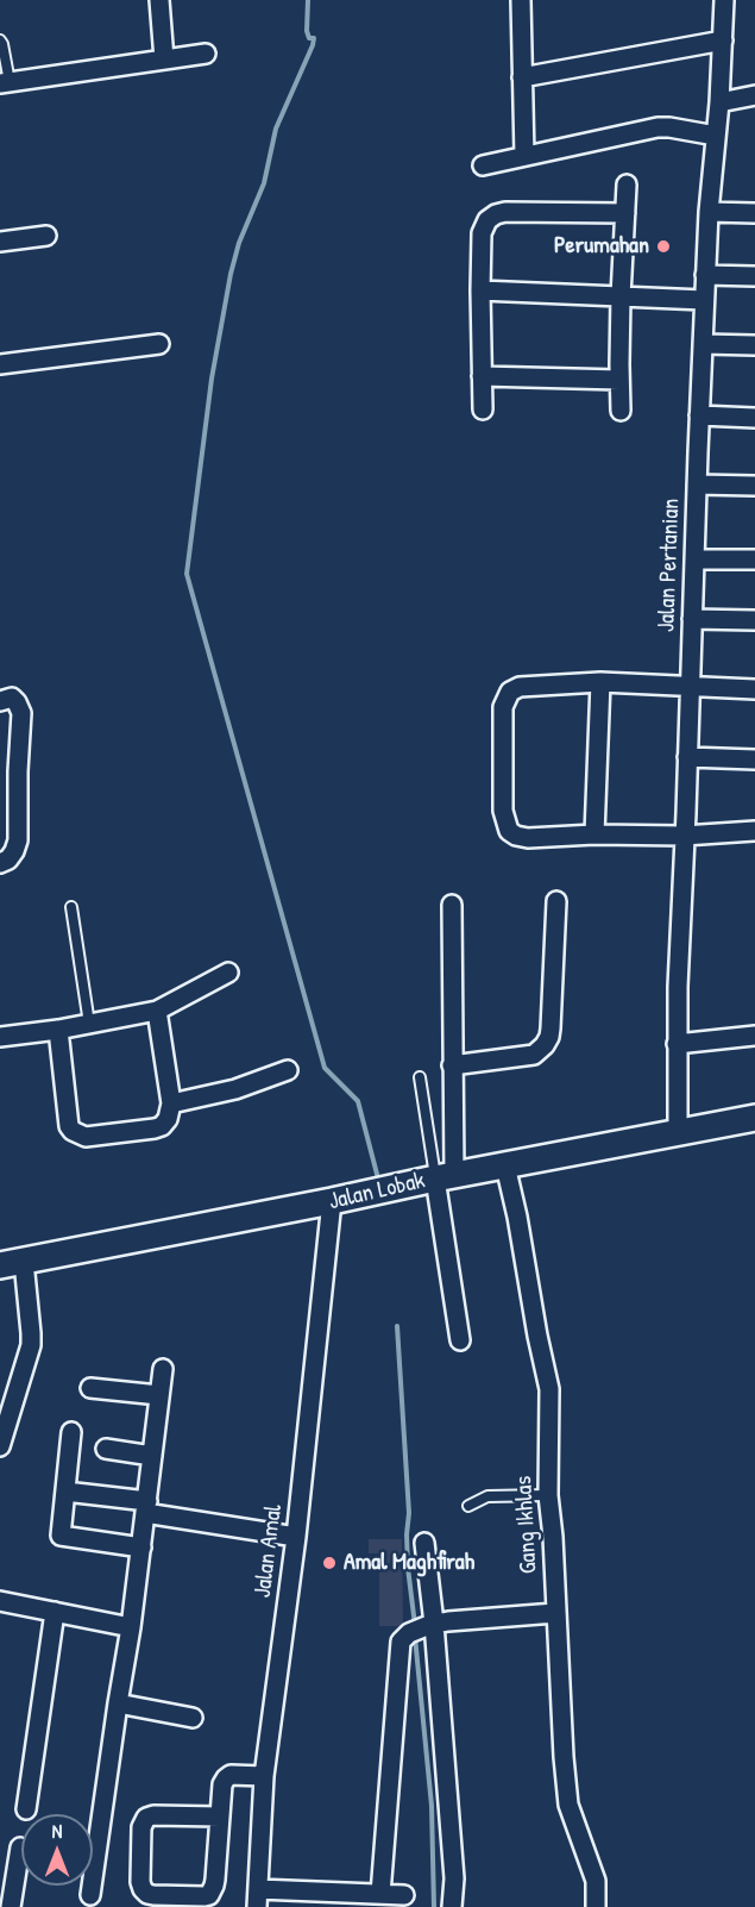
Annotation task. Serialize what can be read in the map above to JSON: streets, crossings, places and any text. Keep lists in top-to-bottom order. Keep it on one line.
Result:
{"streets":{"main road":["Jalan Lobak"],"street":["Jalan Pertanian","Gang Ikhlas","Jalan Amal"]},"crossings":[["Jalan Pertanian","Jalan Lobak"],["Jalan Lobak","Gang Ikhlas"],["Jalan Lobak","Jalan Amal"]],"places":["Perumahan","Amal Maghfirah"],"north":"top"}
